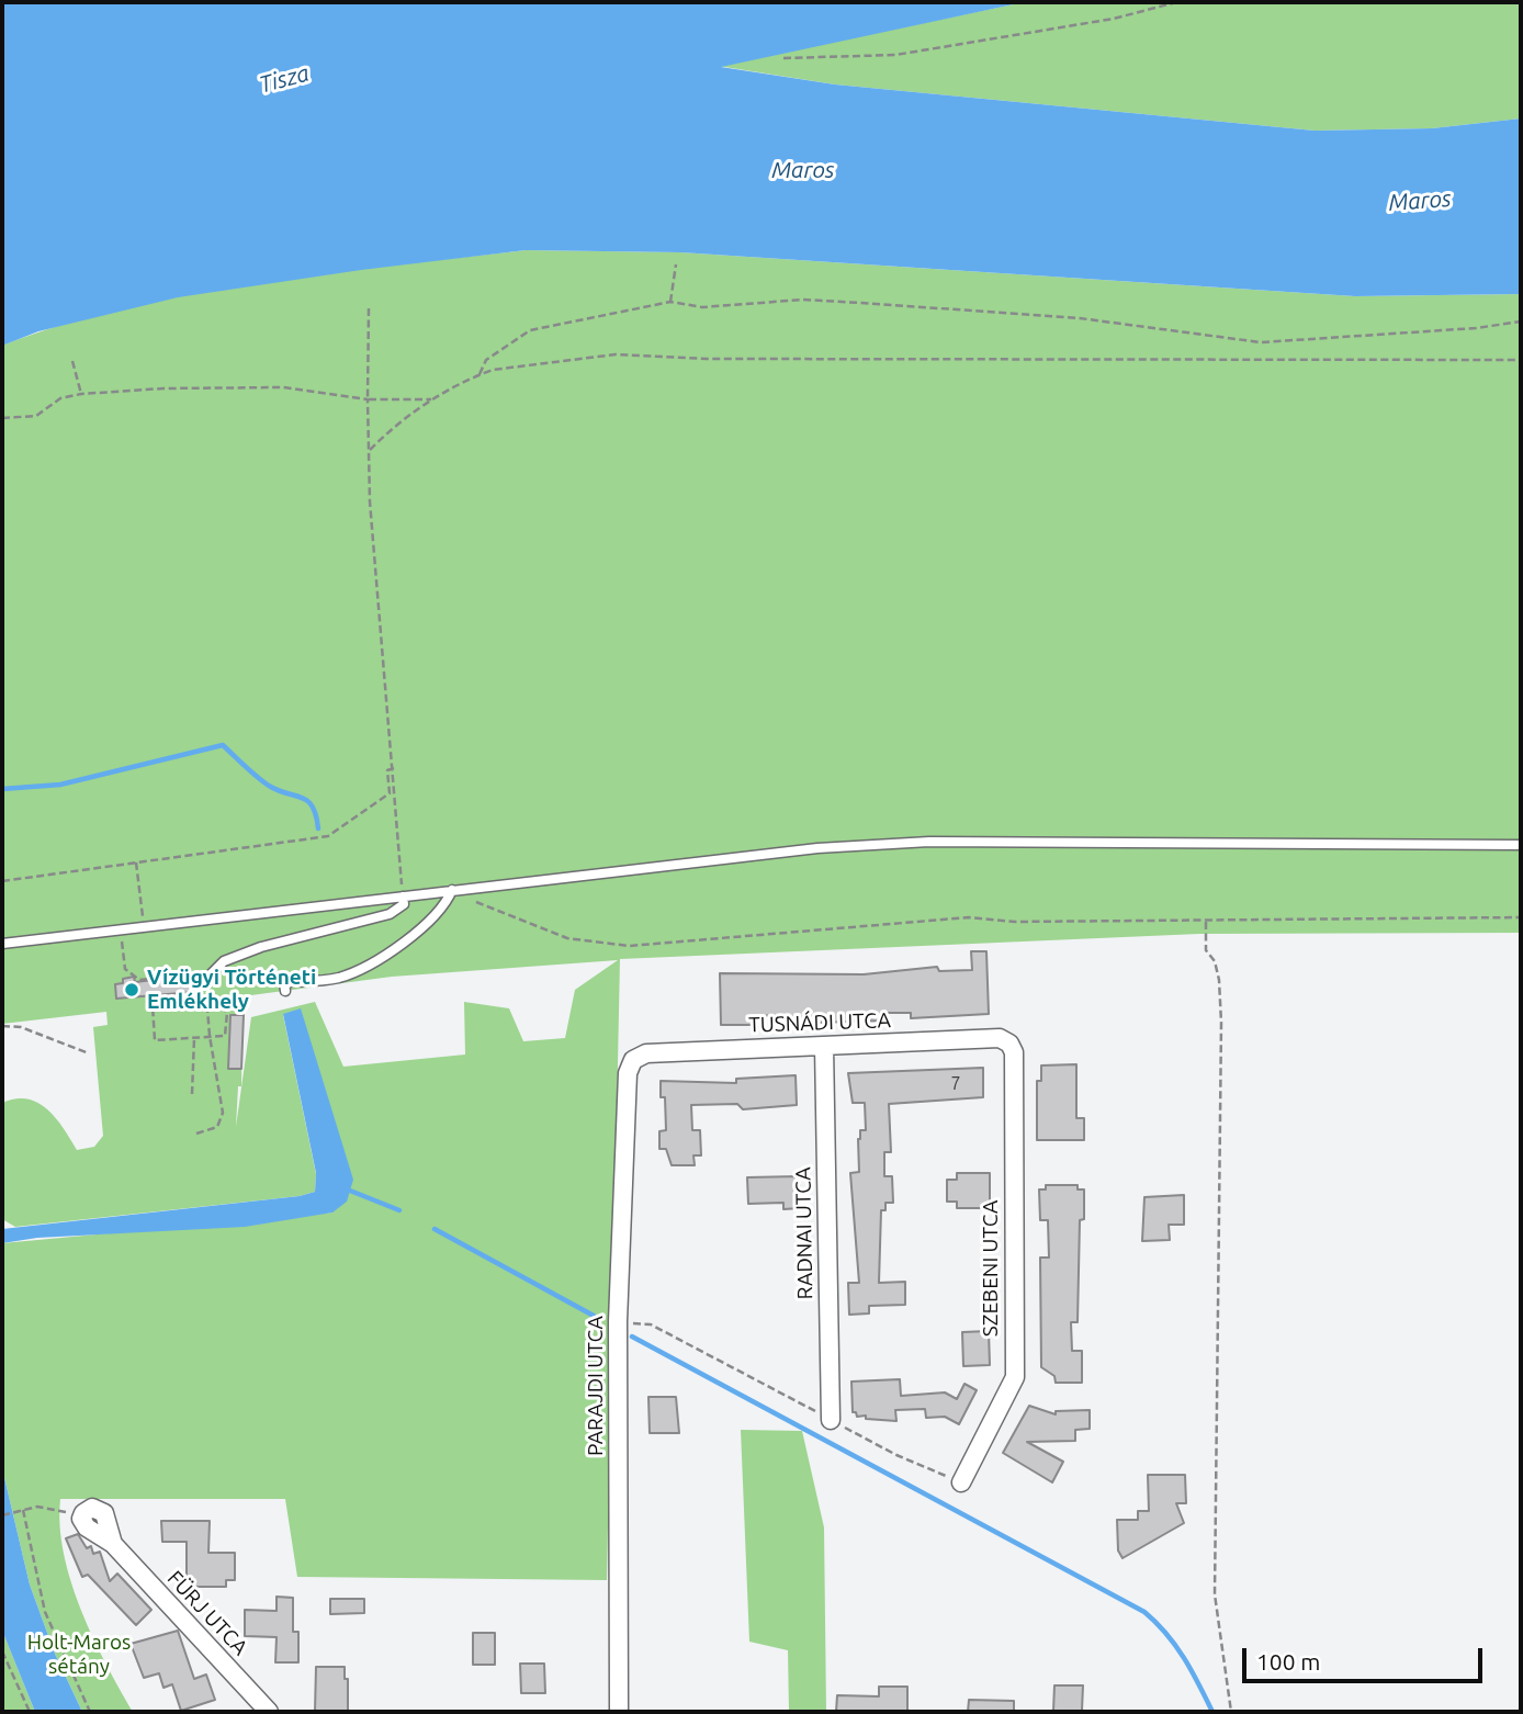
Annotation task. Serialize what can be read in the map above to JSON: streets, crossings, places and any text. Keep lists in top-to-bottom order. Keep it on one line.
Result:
{"streets":{"street":["TUSNÁDI UTCA","RADNAI UTCA","SZEBENI UTCA","PARAJDI UTCA","FÜRJ UTCA"]},"crossings":[["TUSNÁDI UTCA","RADNAI UTCA"],["TUSNÁDI UTCA","SZEBENI UTCA"],["TUSNÁDI UTCA","PARAJDI UTCA"]],"water":["Tisza","Maros"],"parks":["Holt-Maros sétány"],"places":["Vízügyi Történeti Emlékhely"],"house_numbers":["7"],"scale_bar":"100 m"}
